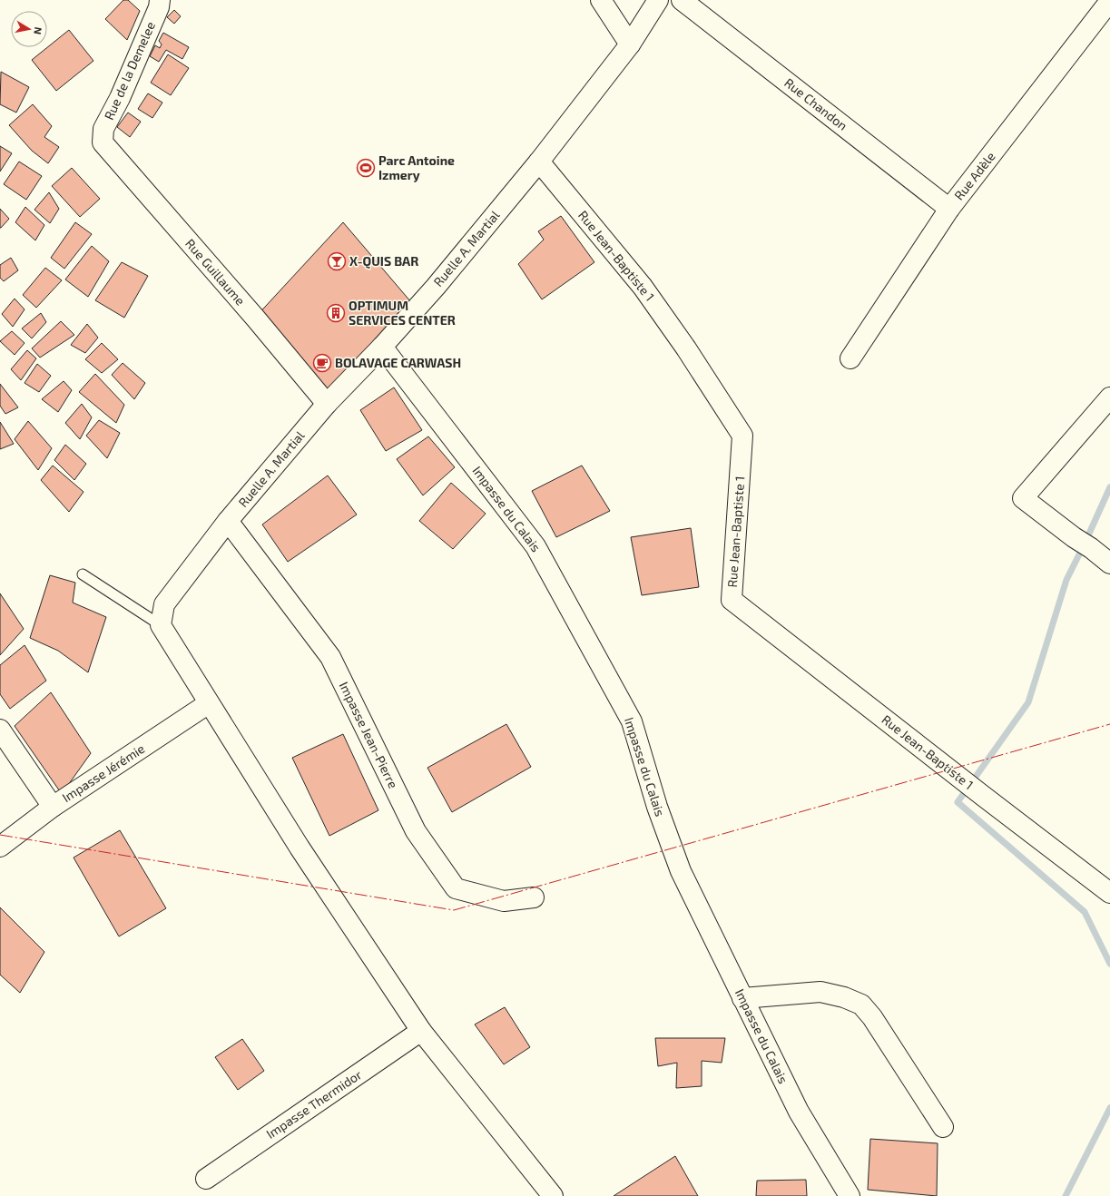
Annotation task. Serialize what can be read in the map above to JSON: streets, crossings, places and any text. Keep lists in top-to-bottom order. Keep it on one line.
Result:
{"streets":{"street":["Rue de la Demelee","Rue Chandon","Rue Adèle","Ruelle A. Martial","Rue Jean-Baptiste 1","Rue Guillaume","Impasse du Calais","Impasse Jean-Pierre","Impasse Jérémie","Impasse Thermidor"]},"crossings":[["Rue de la Demelee","Rue Guillaume"],["Rue Chandon","Rue Adèle"],["Ruelle A. Martial","Rue Jean-Baptiste 1"],["Ruelle A. Martial","Rue Guillaume"],["Ruelle A. Martial","Impasse du Calais"],["Ruelle A. Martial","Impasse Jean-Pierre"]],"places":{"sports":["Parc Antoine Izmery"],"bar":["X-QUIS BAR"],"building":["OPTIMUM SERVICES CENTER"],"cafe":["BOLAVAGE CARWASH"]},"north":"right"}
